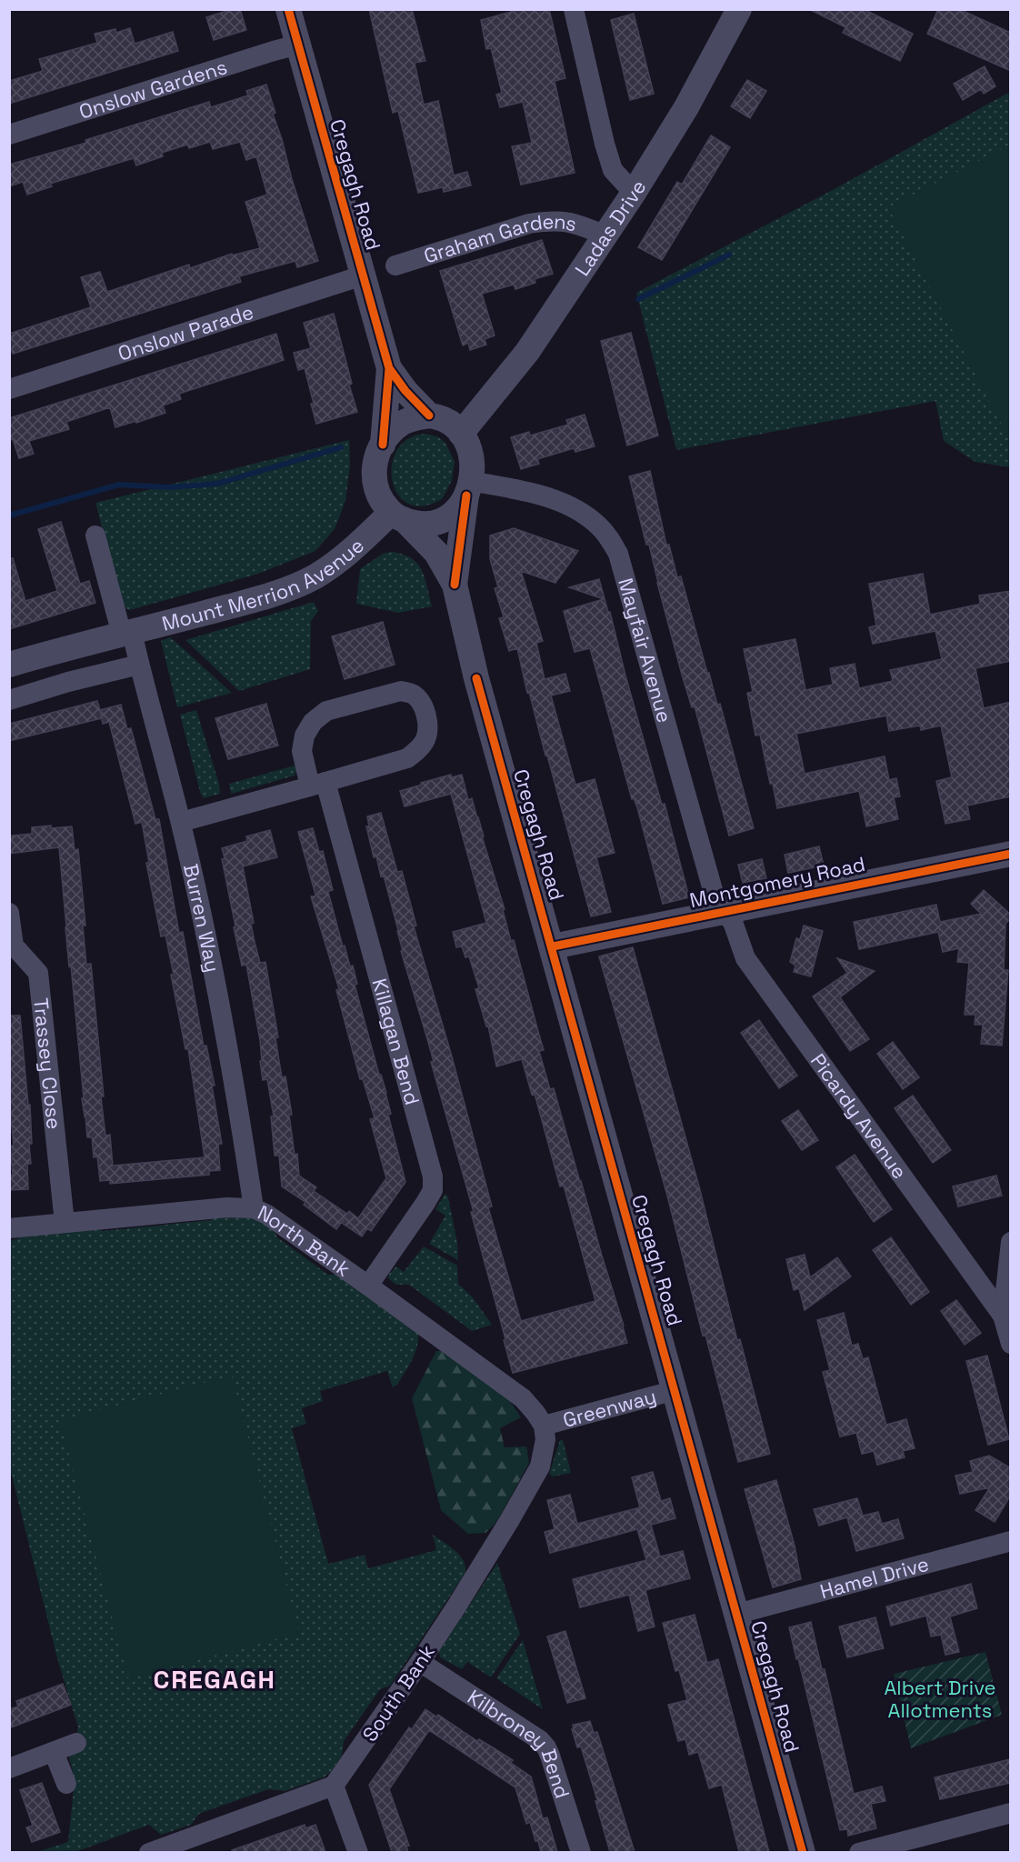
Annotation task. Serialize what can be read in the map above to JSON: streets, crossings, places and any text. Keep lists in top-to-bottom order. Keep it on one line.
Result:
{"streets":{"street":["Onslow Gardens","Cregagh Road","Ladas Drive","Graham Gardens","Onslow Parade","Mount Merrion Avenue","Mayfair Avenue","Montgomery Road","Burren Way","Killagan Bend","Trassey Close","Picardy Avenue","North Bank","Greenway","Hamel Drive","South Bank","Kilbroney Bend"]},"crossings":[["Onslow Gardens","Cregagh Road"],["Cregagh Road","Ladas Drive"],["Cregagh Road","Onslow Parade"],["Cregagh Road","Mount Merrion Avenue"],["Cregagh Road","Mayfair Avenue"],["Cregagh Road","Montgomery Road"],["Cregagh Road","Greenway"],["Cregagh Road","Hamel Drive"],["Ladas Drive","Graham Gardens"],["Ladas Drive","Mount Merrion Avenue"],["Ladas Drive","Mayfair Avenue"],["Mount Merrion Avenue","Mayfair Avenue"],["Mount Merrion Avenue","Burren Way"],["Mayfair Avenue","Montgomery Road"],["Mayfair Avenue","Picardy Avenue"],["Montgomery Road","Picardy Avenue"],["Burren Way","North Bank"],["Killagan Bend","North Bank"],["Trassey Close","North Bank"],["North Bank","Greenway"],["North Bank","South Bank"],["Greenway","South Bank"],["South Bank","Kilbroney Bend"]],"districts":["CREGAGH"],"parks":["Albert Drive Allotments"]}
